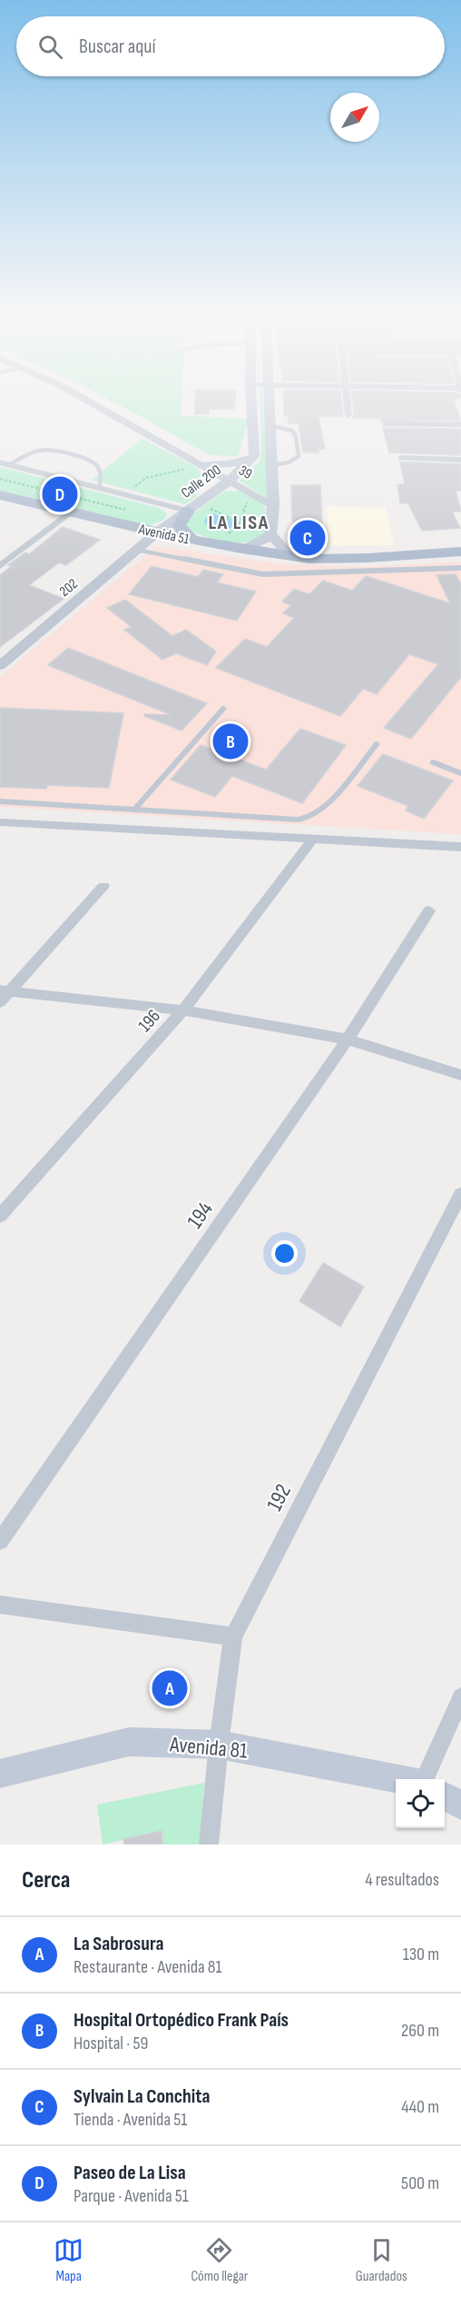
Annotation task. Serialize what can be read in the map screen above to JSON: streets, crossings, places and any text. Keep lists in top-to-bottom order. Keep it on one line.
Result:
{"streets":{"main road":["Calle 200","Avenida 51","Avenida 81"],"street":["39","202","196","194","192"]},"crossings":[["39","Calle 200"],["Calle 200","Avenida 51"],["Calle 200","202"],["Avenida 51","202"],["192","Avenida 81"]],"districts":["LA LISA"],"north":"top right","page":{"search":"Buscar aquí","pins":["D","C","B","A"],"heading":["Cerca","4 resultados"],"list":[{"mark":"A","name":"La Sabrosura","note":"Restaurante · Avenida 81","value":"130 m"},{"mark":"B","name":"Hospital Ortopédico Frank País","note":"Hospital · 59","value":"260 m"},{"mark":"C","name":"Sylvain La Conchita","note":"Tienda · Avenida 51","value":"440 m"},{"mark":"D","name":"Paseo de La Lisa","note":"Parque · Avenida 51","value":"500 m"}],"nav":["Mapa","Cómo llegar","Guardados"]}}
